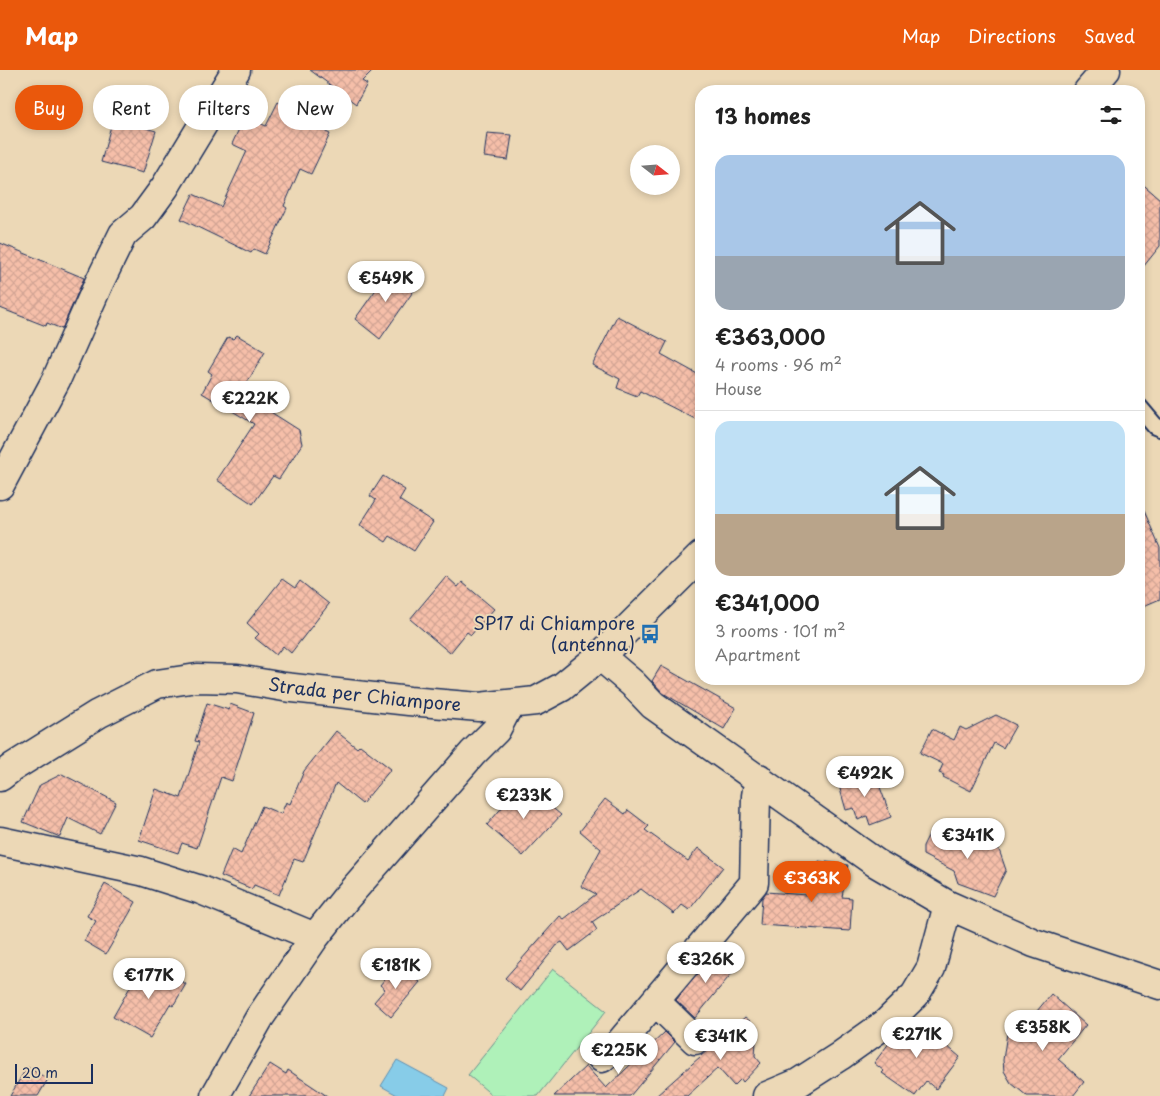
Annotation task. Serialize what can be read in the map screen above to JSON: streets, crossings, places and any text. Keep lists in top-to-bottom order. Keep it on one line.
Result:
{"streets":{"street":["Strada per Chiampore"]},"places":{"bus stop":["SP17 di Chiampore (antenna)"]},"scale_bar":"20 m","north":"right","page":{"header":"Map","nav":["Map","Directions","Saved"],"chip":["Buy","Rent","Filters","New"],"heading":"13 homes","list":[{"name":"€363,000","note":"4 rooms · 96 m² · House"},{"name":"€341,000","note":"3 rooms · 101 m² · Apartment"}],"price":["€549K","€222K","€492K","€233K","€341K","€363K","€326K","€181K","€177K","€358K","€271K","€341K","€225K"],"scale":"20 m"}}
